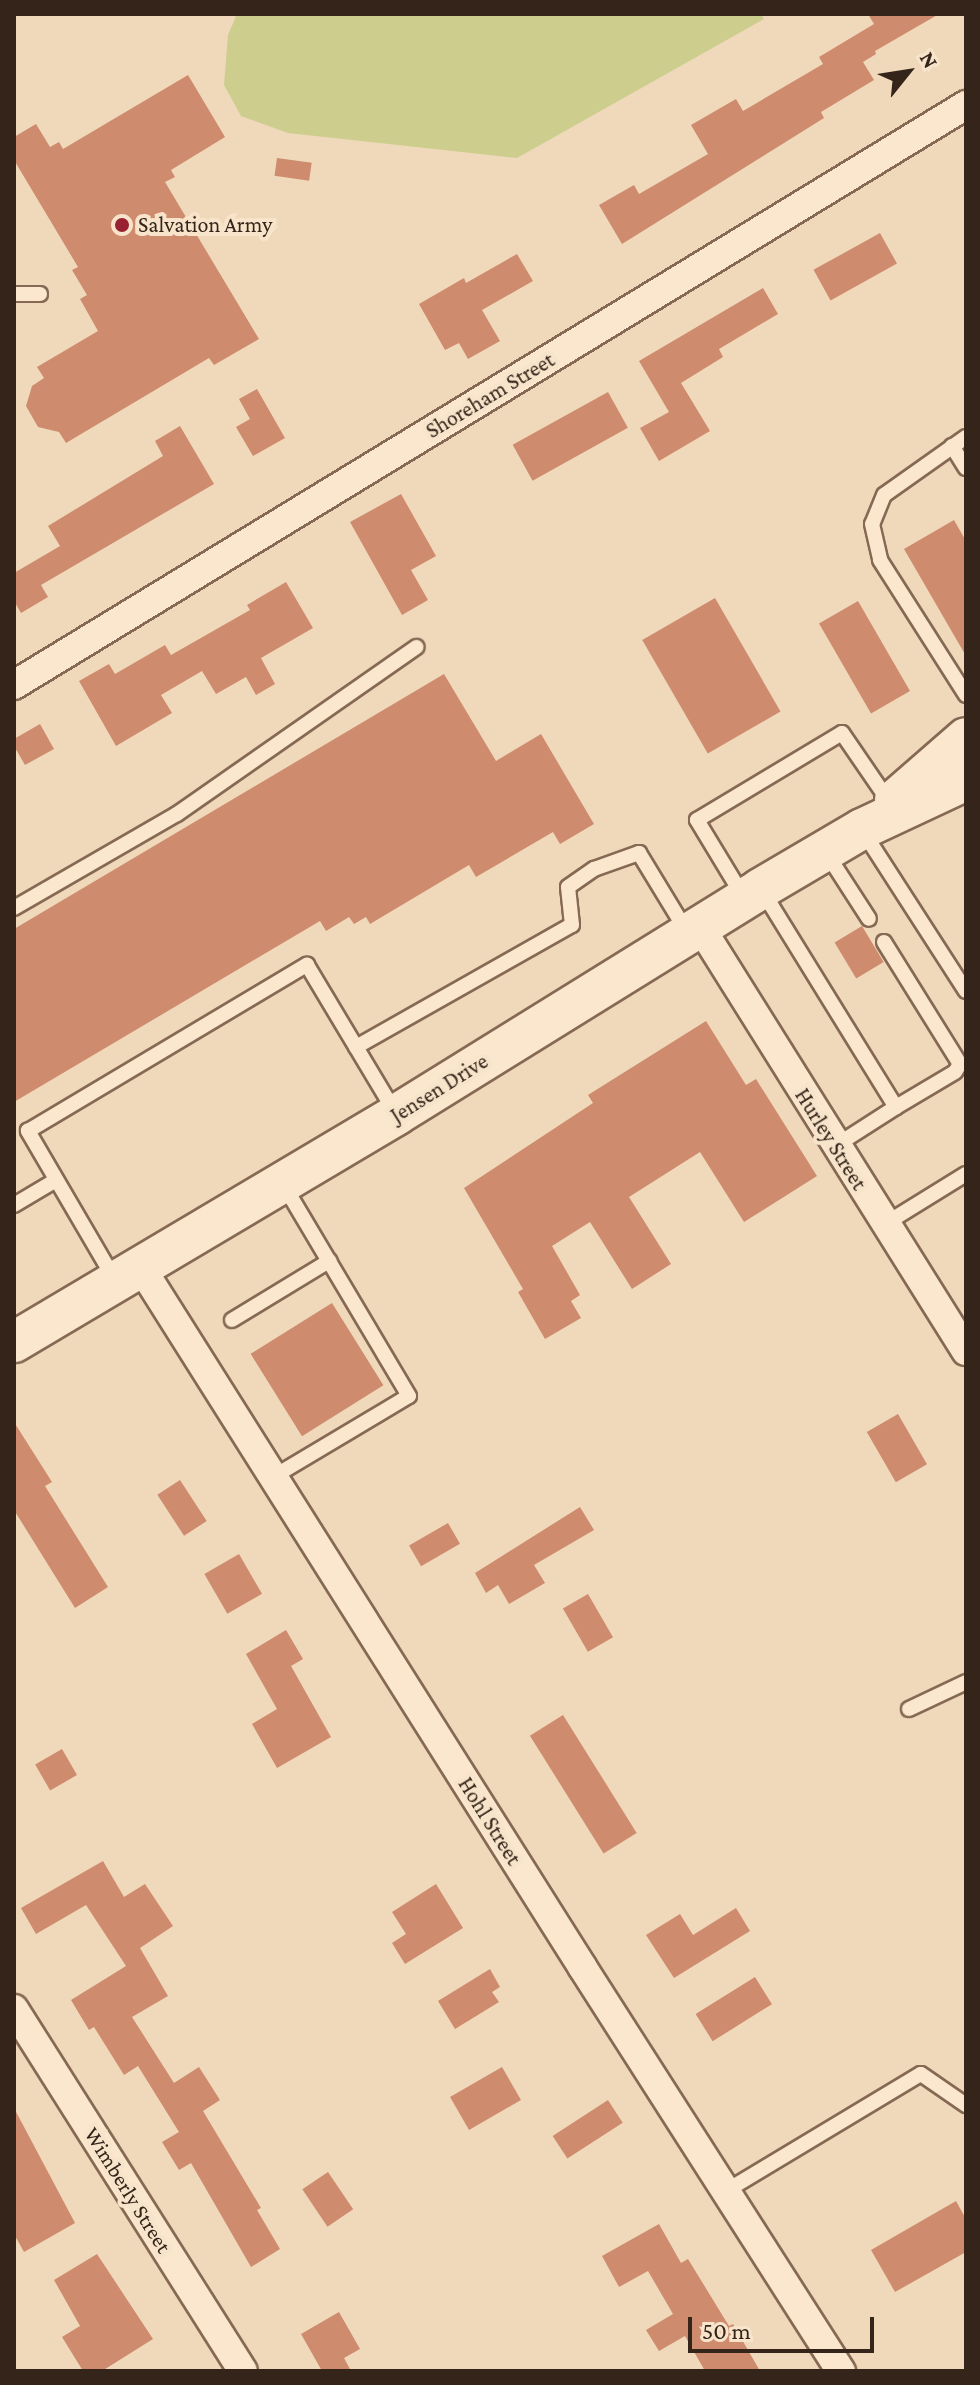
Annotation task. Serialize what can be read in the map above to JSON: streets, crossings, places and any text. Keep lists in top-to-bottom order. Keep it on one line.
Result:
{"streets":{"main road":["Jensen Drive"],"street":["Shoreham Street","Hurley Street","Hohl Street","Wimberly Street"]},"crossings":[["Jensen Drive","Hurley Street"],["Jensen Drive","Hohl Street"]],"places":["Salvation Army"],"scale_bar":"50 m","north":"top right"}
